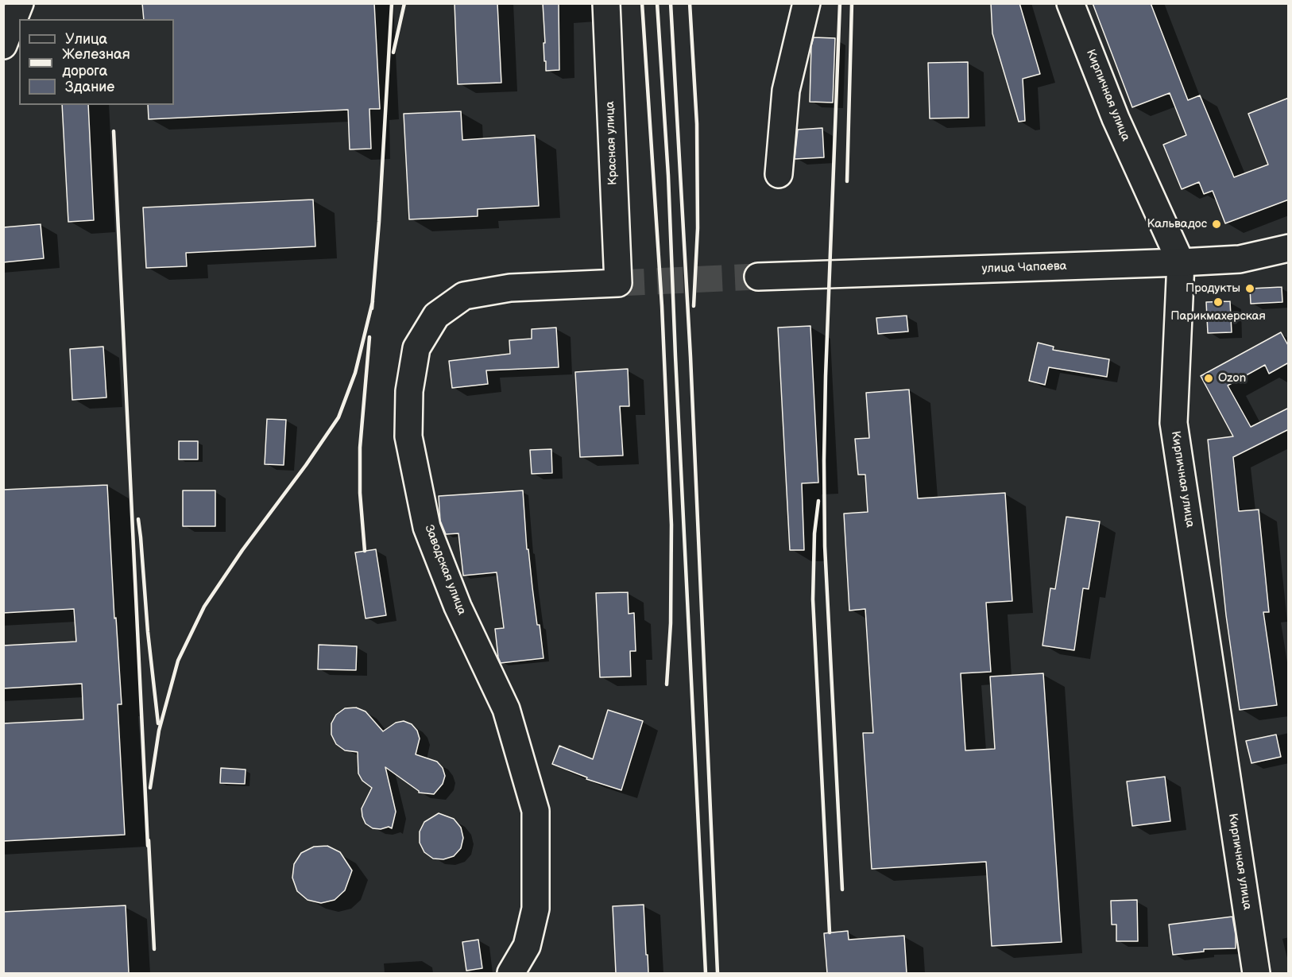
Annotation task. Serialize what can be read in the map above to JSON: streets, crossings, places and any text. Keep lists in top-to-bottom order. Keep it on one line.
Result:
{"streets":{"main road":["Кирпичная улица","Красная улица","улица Чапаева","Заводская улица"]},"crossings":[["Кирпичная улица","улица Чапаева"],["Красная улица","Заводская улица"]],"places":["Кальвадос","Продукты","Парикмахерская","Ozon"],"legend":["Улица","Железная дорога","Здание"]}
